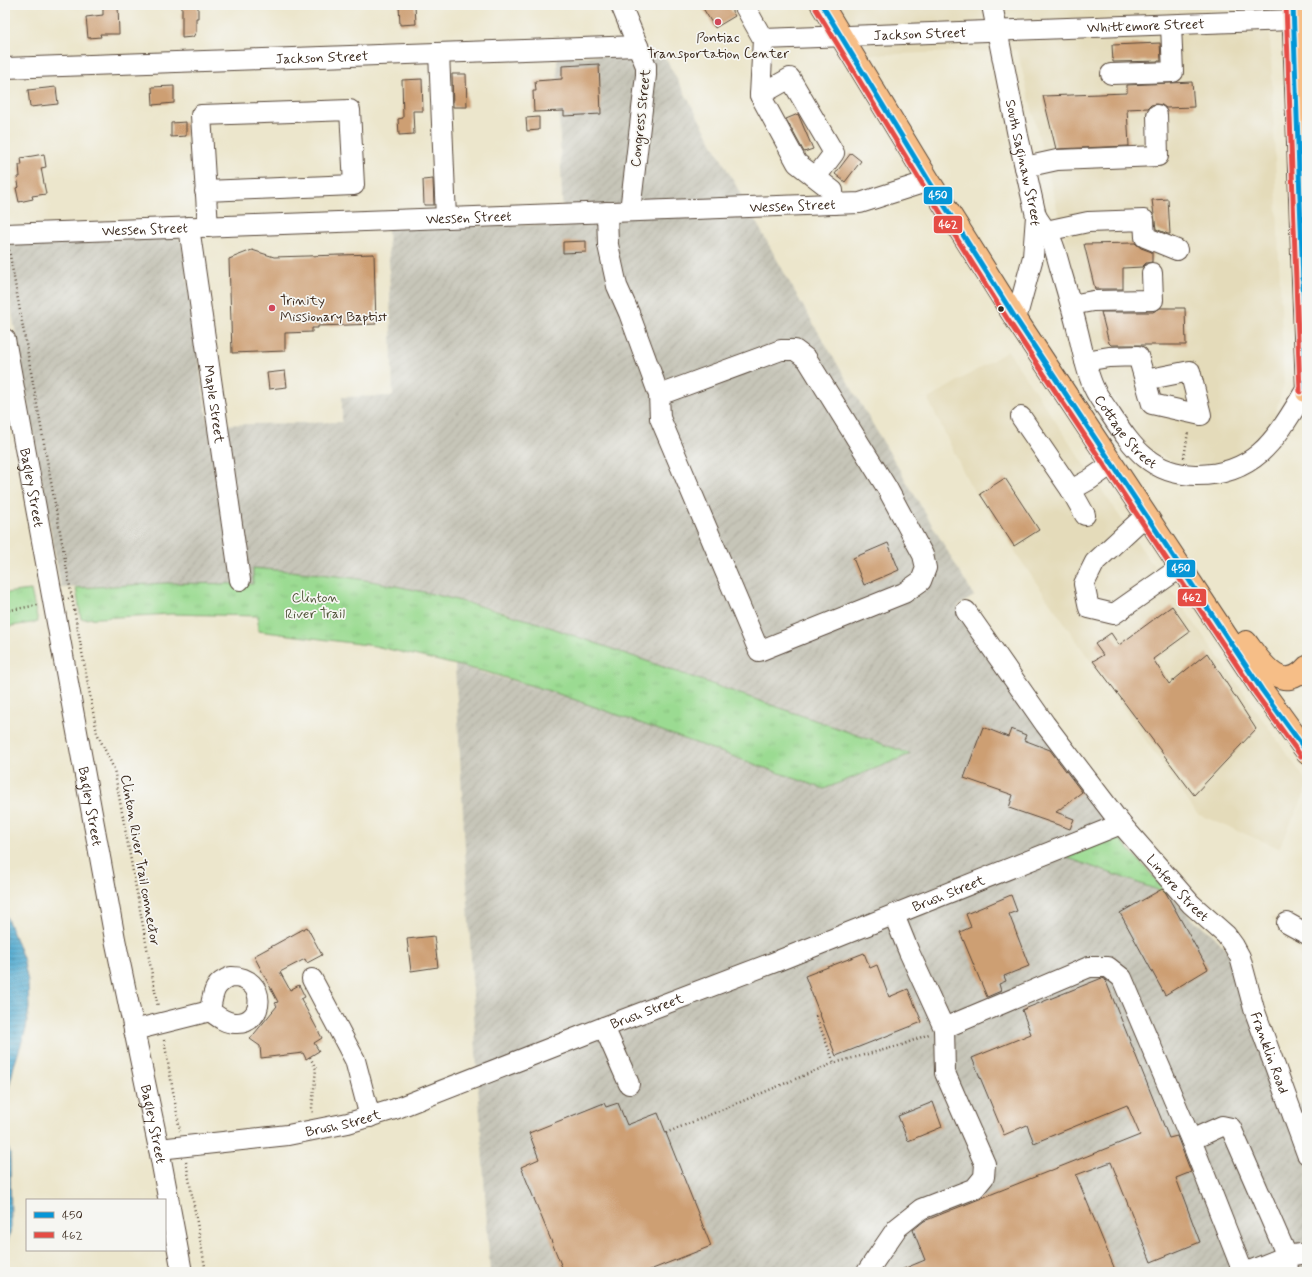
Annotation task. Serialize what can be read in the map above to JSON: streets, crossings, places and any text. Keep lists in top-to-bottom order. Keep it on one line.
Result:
{"streets":{"street":["Whittemore Street","Jackson Street","Congress Street","South Saginaw Street","Wessen Street","Maple Street","Cottage Street","Bagley Street","Linfere Street","Brush Street","Franklin Road"],"path":["Clinton River Trail connector"]},"crossings":[["Whittemore Street","Jackson Street"],["Whittemore Street","South Saginaw Street"],["Jackson Street","Congress Street"],["Jackson Street","South Saginaw Street"],["Congress Street","Wessen Street"],["South Saginaw Street","Cottage Street"],["Wessen Street","Maple Street"],["Wessen Street","Clinton River Trail connector"],["Bagley Street","Brush Street"],["Linfere Street","Brush Street"],["Linfere Street","Franklin Road"]],"parks":["Clinton River Trail"],"places":["Pontiac Transportation Center","Trinity Missionary Baptist"],"lines":["transit line 450","transit line 462"],"legend":["450","462"]}
